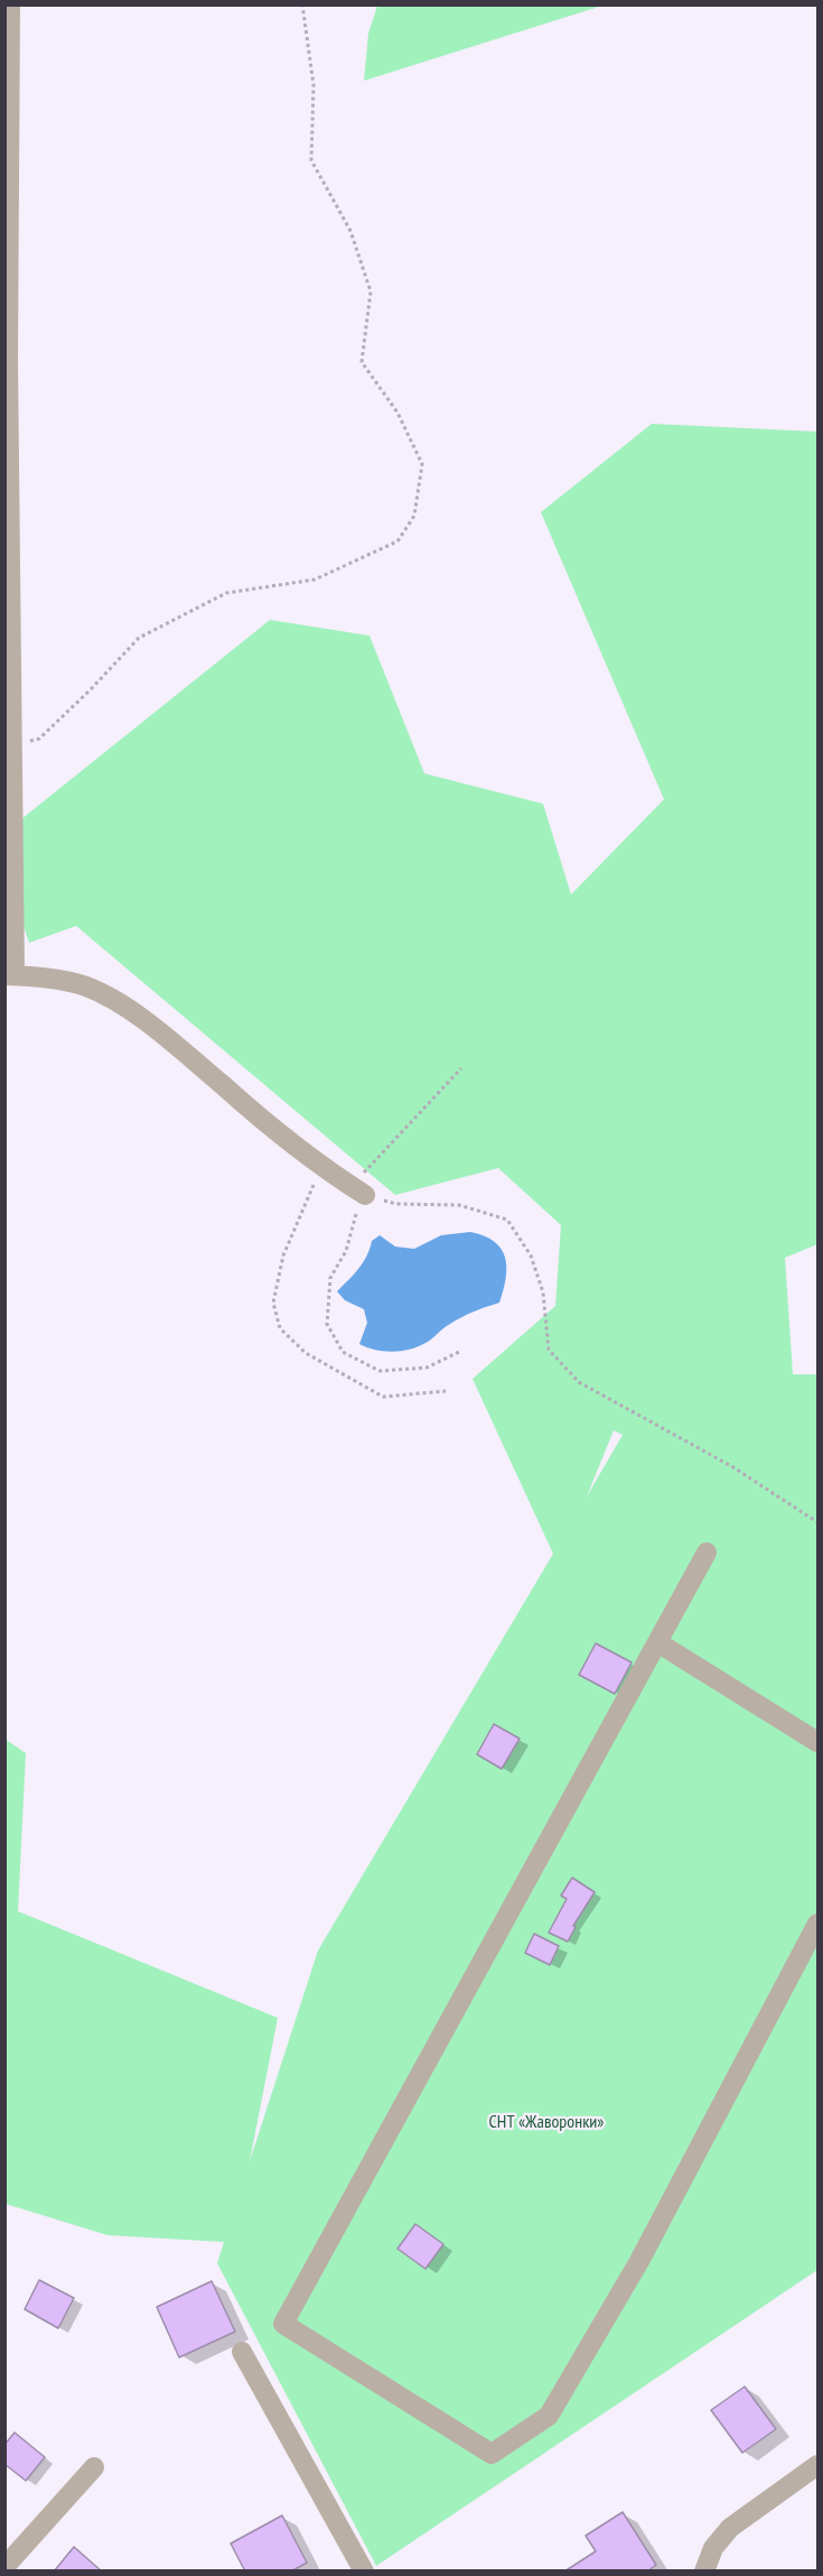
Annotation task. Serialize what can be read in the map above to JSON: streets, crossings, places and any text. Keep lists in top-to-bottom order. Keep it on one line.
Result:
{"parks":["СНТ «Жаворонки»"]}
